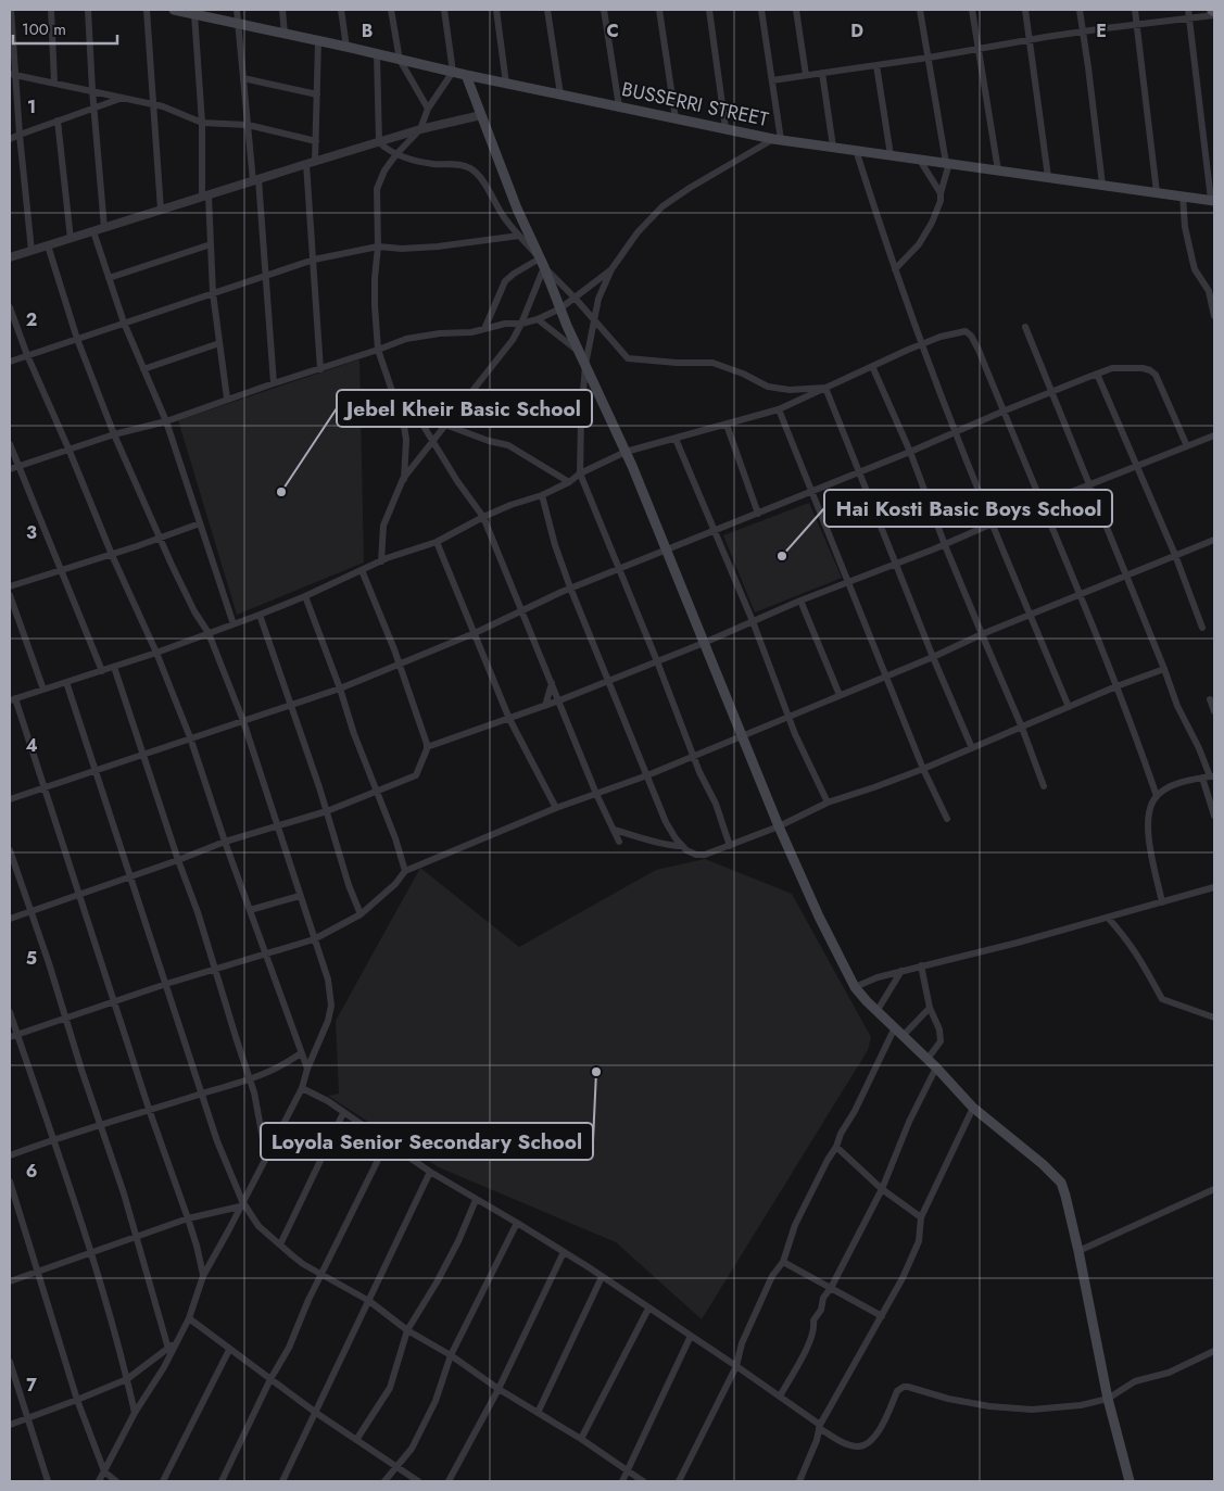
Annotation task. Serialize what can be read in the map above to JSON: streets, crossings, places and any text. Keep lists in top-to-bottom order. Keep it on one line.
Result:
{"streets":{"main road":["BUSSERRI STREET"]},"places":["Jebel Kheir Basic School","Hai Kosti Basic Boys School","Loyola Senior Secondary School"],"scale_bar":"100 m","grid":{"columns":["B","C","D","E"],"rows":["1","2","3","4","5","6","7"]}}
